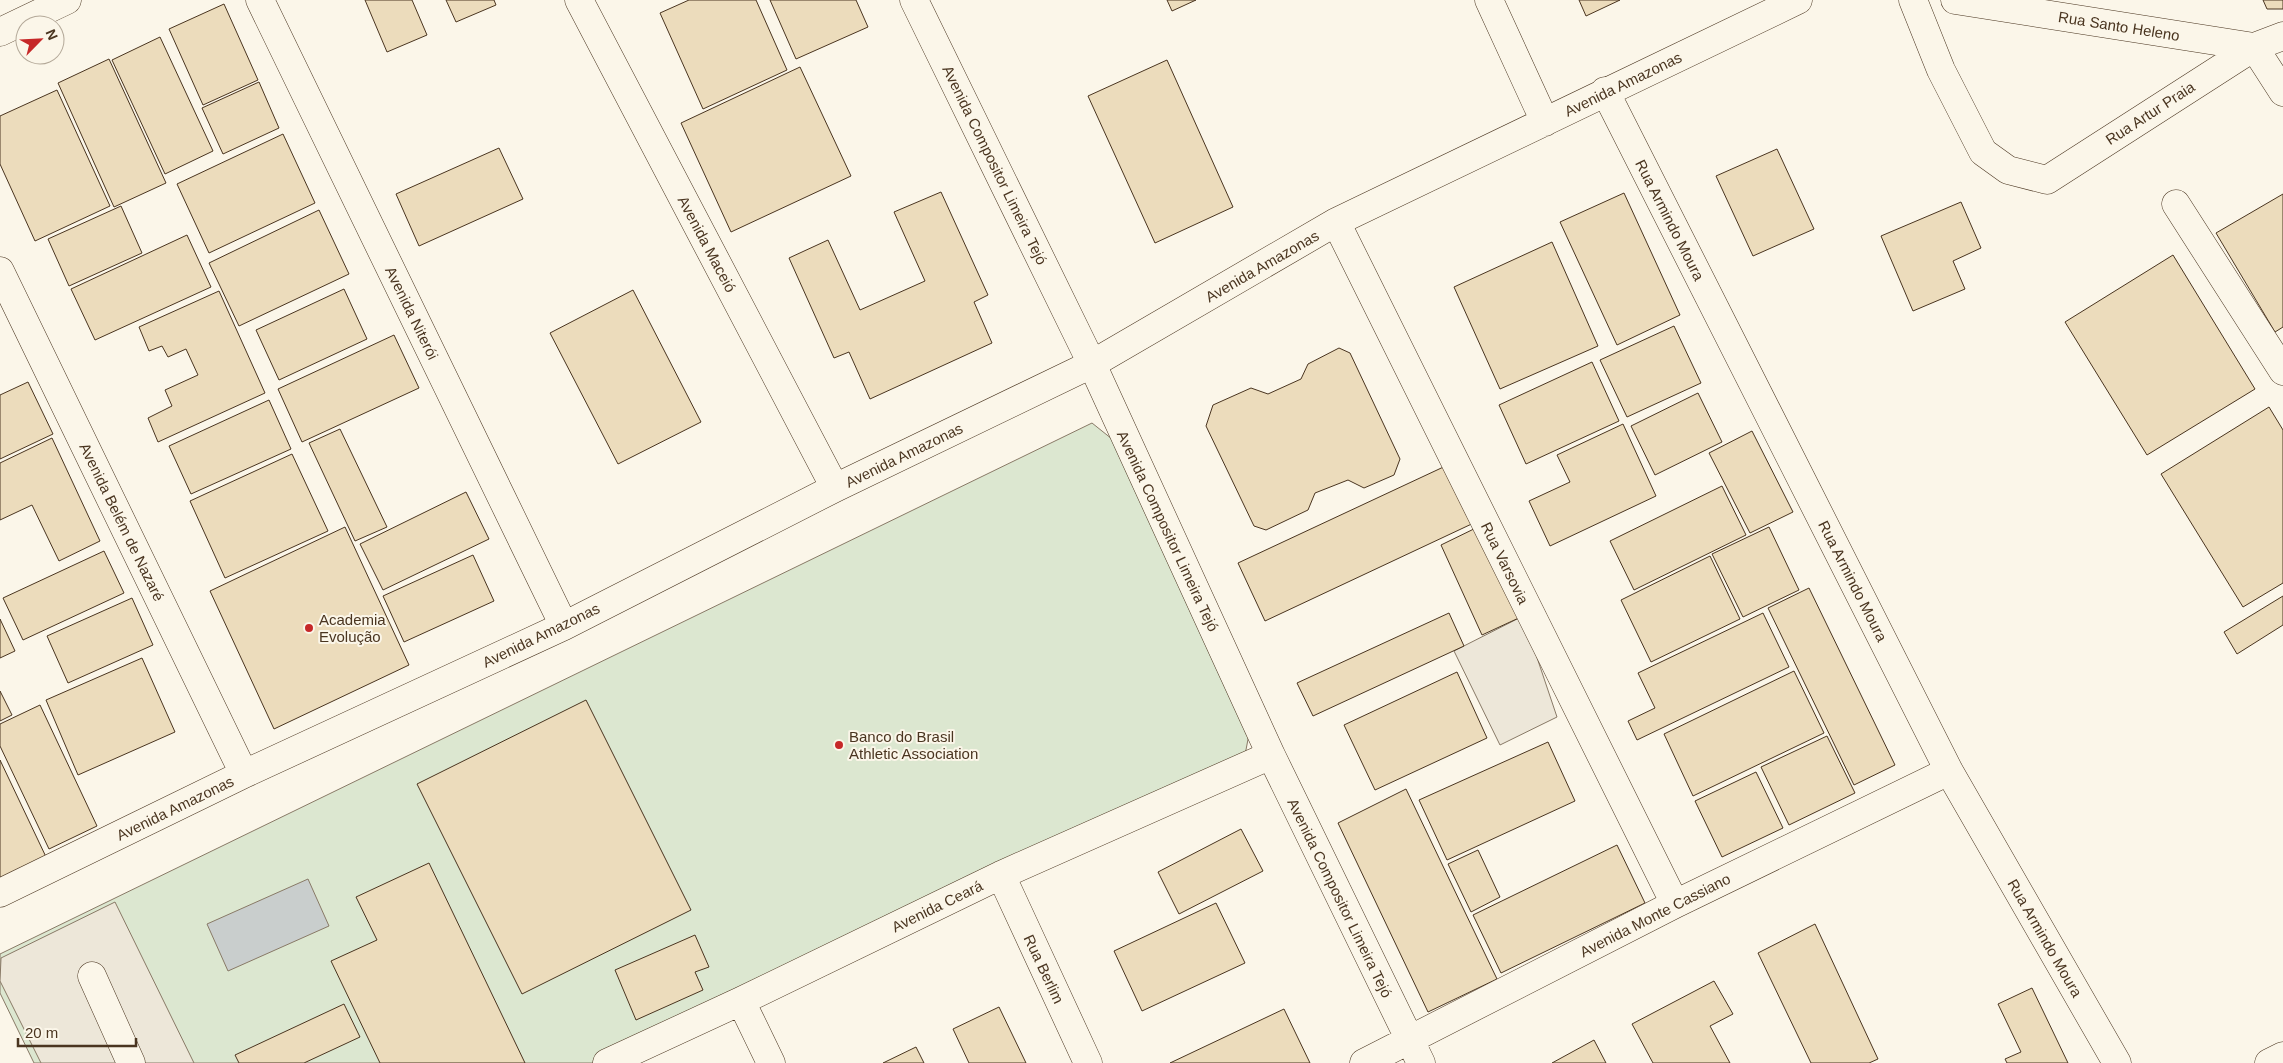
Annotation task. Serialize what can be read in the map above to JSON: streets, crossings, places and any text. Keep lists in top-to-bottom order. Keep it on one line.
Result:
{"streets":{"street":["Rua Santo Heleno","Avenida Amazonas","Rua Artur Praia","Avenida Compositor Limeira Tejó","Rua Armindo Moura","Avenida Maceió","Avenida Niterói","Avenida Belém de Nazaré","Rua Varsovia","Avenida Ceará","Avenida Monte Cassiano","Rua Berlim"]},"crossings":[["Rua Santo Heleno","Rua Artur Praia"],["Avenida Amazonas","Avenida Compositor Limeira Tejó"],["Avenida Amazonas","Rua Armindo Moura"],["Avenida Amazonas","Avenida Maceió"],["Avenida Amazonas","Avenida Niterói"],["Avenida Amazonas","Avenida Belém de Nazaré"],["Avenida Amazonas","Rua Varsovia"],["Avenida Compositor Limeira Tejó","Avenida Ceará"],["Avenida Compositor Limeira Tejó","Avenida Monte Cassiano"],["Rua Armindo Moura","Avenida Monte Cassiano"],["Rua Varsovia","Avenida Monte Cassiano"],["Avenida Ceará","Rua Berlim"]],"places":["Academia Evolução","Banco do Brasil Athletic Association"],"scale_bar":"20 m","north":"top right"}
